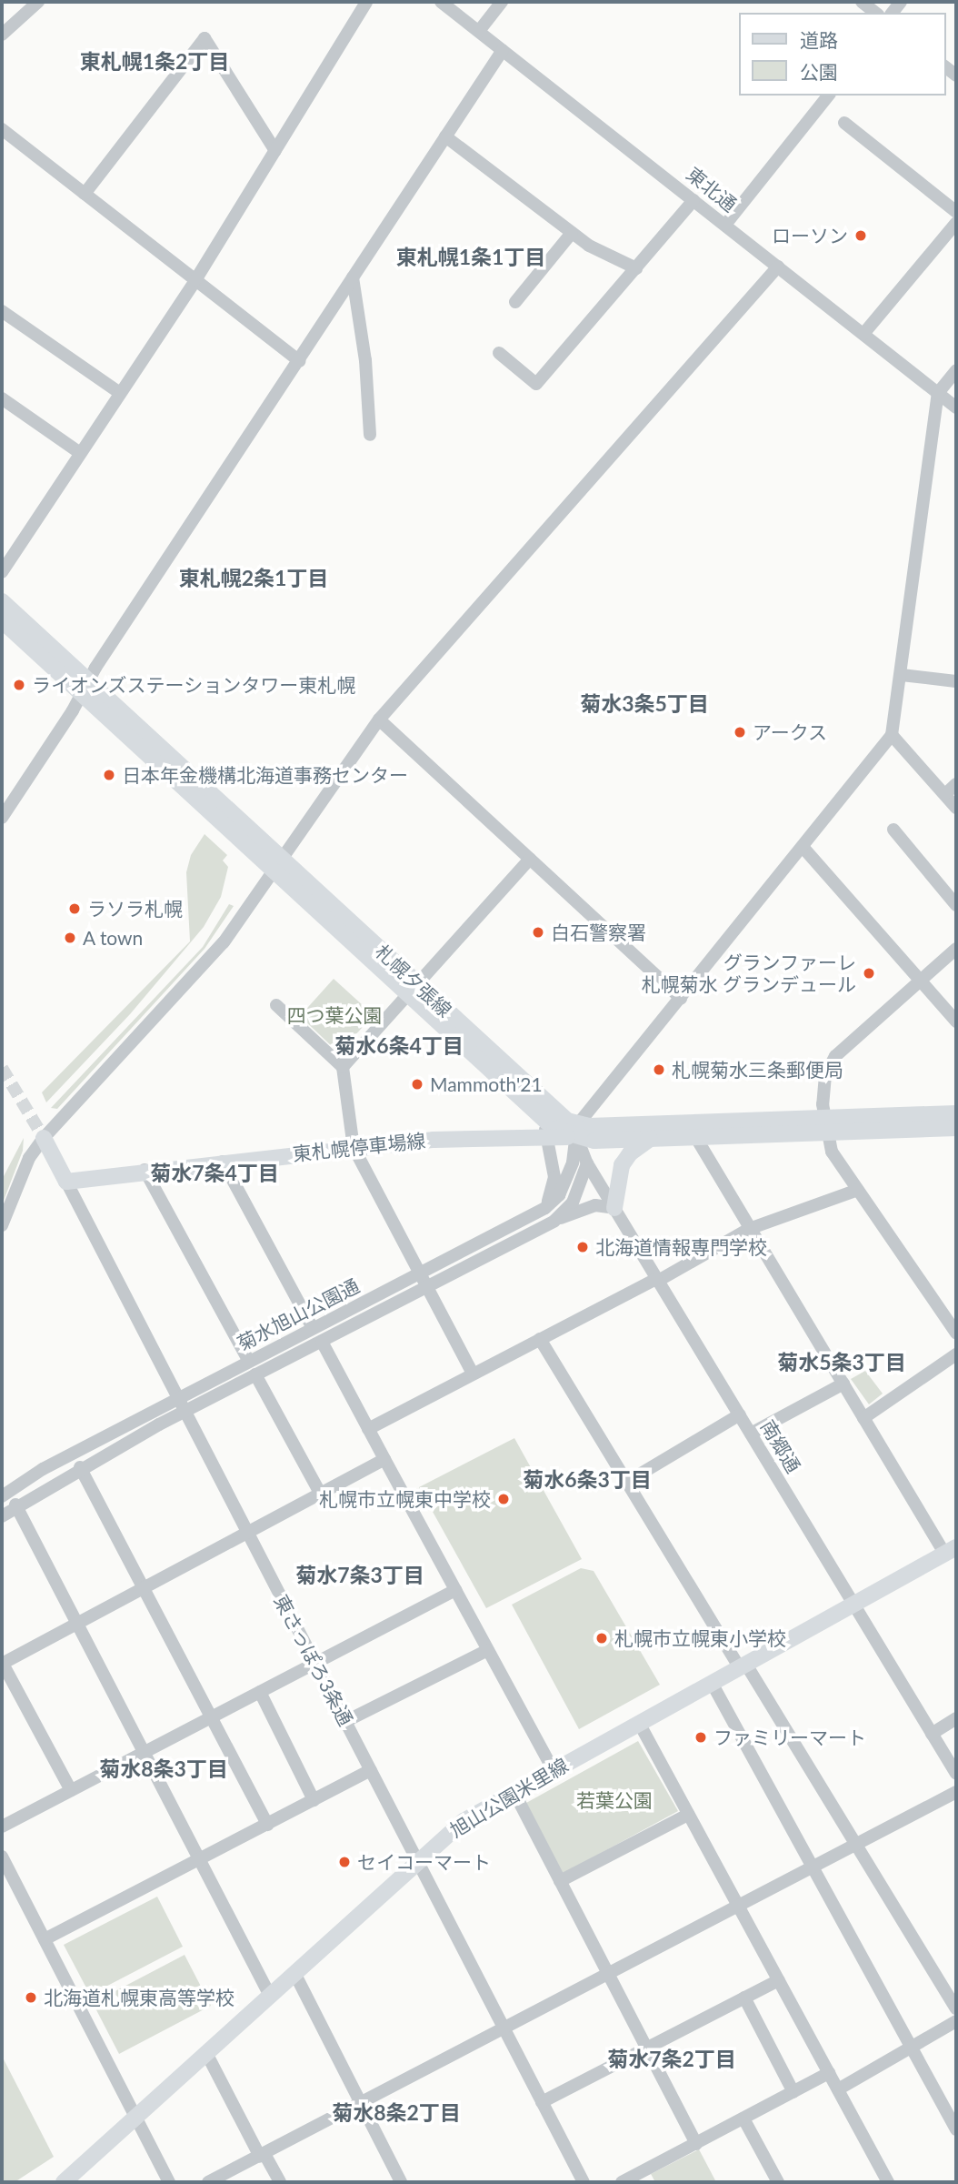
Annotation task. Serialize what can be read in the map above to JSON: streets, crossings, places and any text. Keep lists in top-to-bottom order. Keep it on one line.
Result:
{"streets":{"main road":["札幌夕張線","東札幌停車場線","東さっぽろ3条通","旭山公園米里線"],"street":["東北通","菊水旭山公園通","南郷通"]},"crossings":[["札幌夕張線","東札幌停車場線"],["札幌夕張線","菊水旭山公園通"],["札幌夕張線","南郷通"],["東札幌停車場線","菊水旭山公園通"],["東札幌停車場線","南郷通"],["東札幌停車場線","東さっぽろ3条通"],["菊水旭山公園通","南郷通"],["菊水旭山公園通","東さっぽろ3条通"],["南郷通","旭山公園米里線"],["東さっぽろ3条通","旭山公園米里線"]],"districts":["東札幌1条2丁目","東札幌1条1丁目","東札幌2条1丁目","菊水3条5丁目","菊水6条4丁目","菊水7条4丁目","菊水5条3丁目","菊水6条3丁目","菊水7条3丁目","菊水8条3丁目","菊水7条2丁目","菊水8条2丁目"],"parks":["四つ葉公園","若葉公園"],"places":["ローソン","ライオンズステーションタワー東札幌","アークス","日本年金機構北海道事務センター","ラソラ札幌","白石警察署","A town","グランファーレ 札幌菊水 グランデュール","札幌菊水三条郵便局","Mammoth'21","北海道情報専門学校","札幌市立幌東中学校","札幌市立幌東小学校","ファミリーマート","セイコーマート","北海道札幌東高等学校"],"legend":["道路","公園"]}
